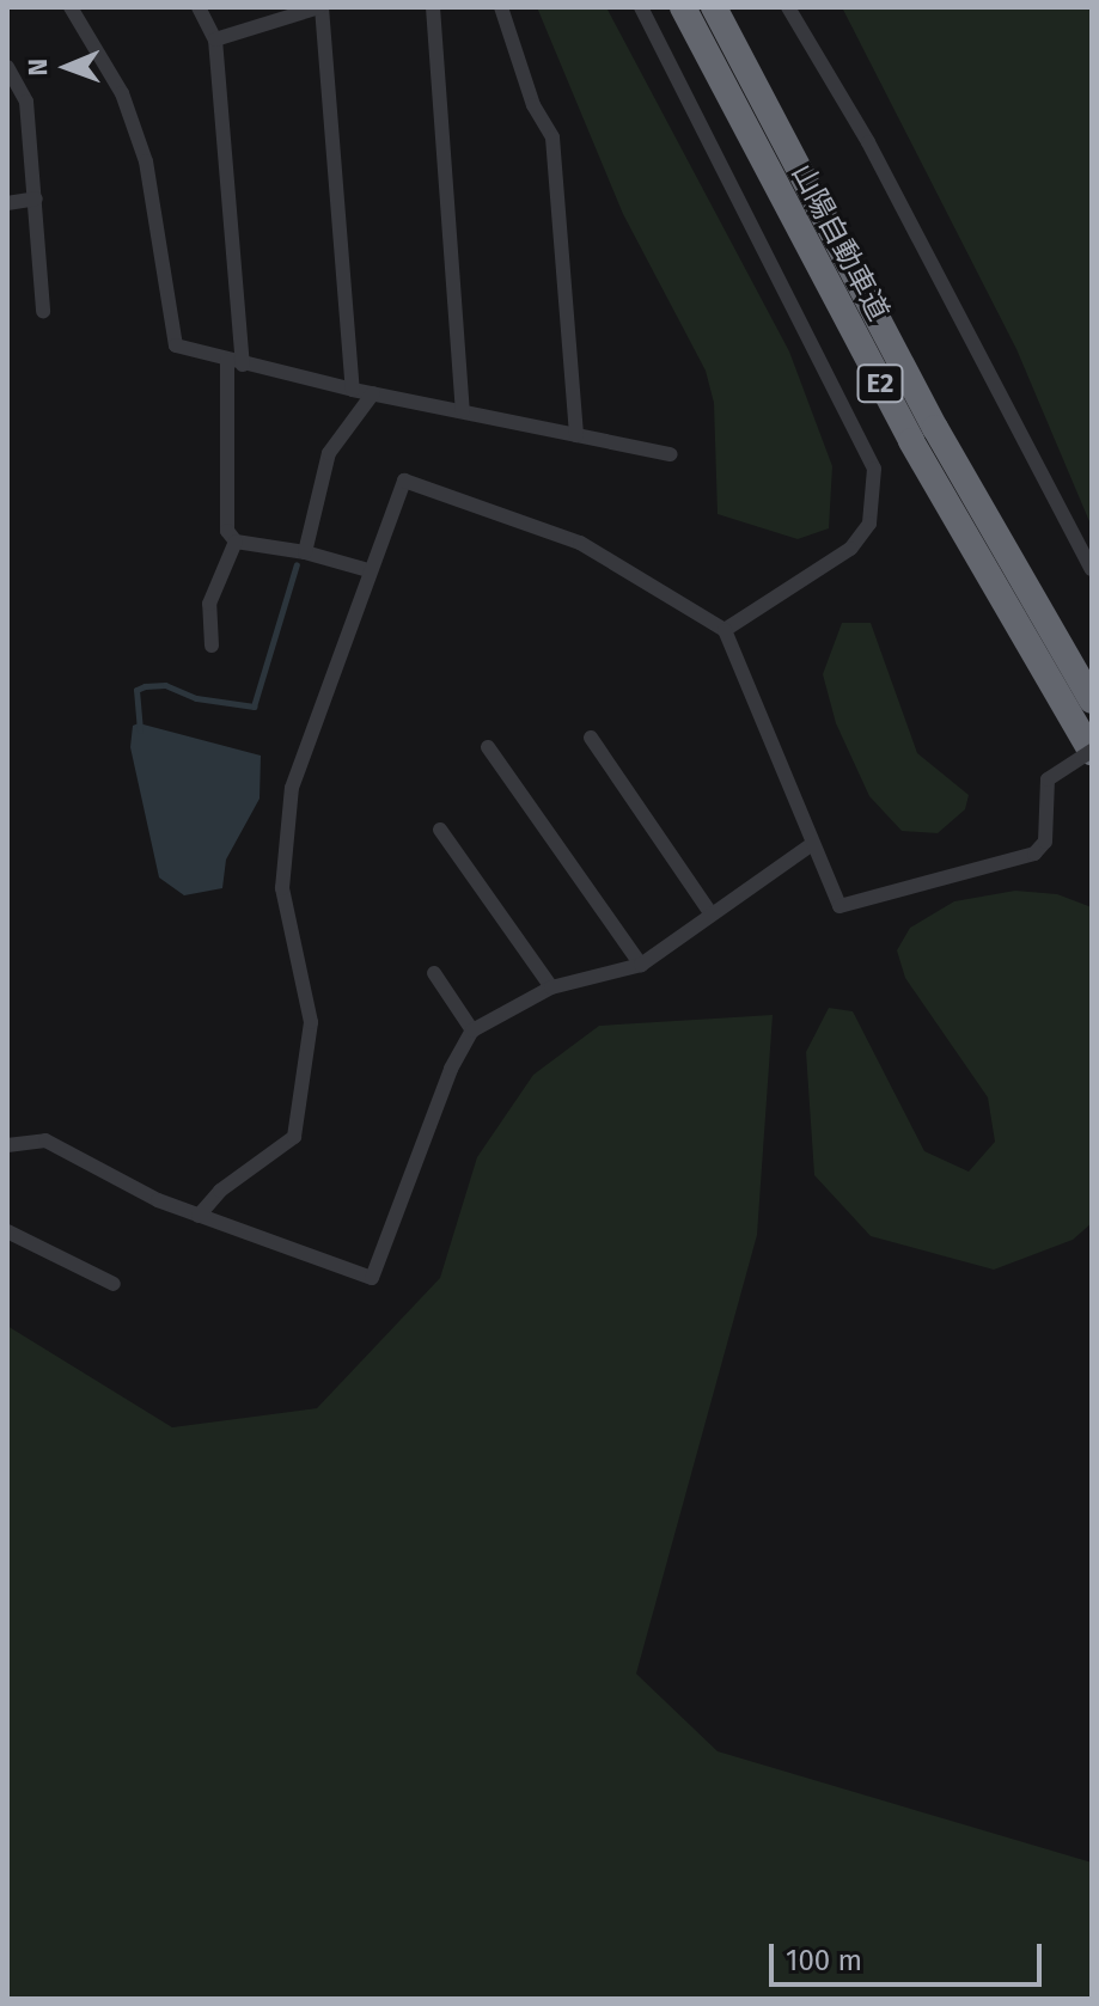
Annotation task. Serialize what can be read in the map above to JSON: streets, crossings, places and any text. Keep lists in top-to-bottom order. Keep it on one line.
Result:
{"streets":{"highway":["山陽自動車道","E2"]},"scale_bar":"100 m","north":"left"}
